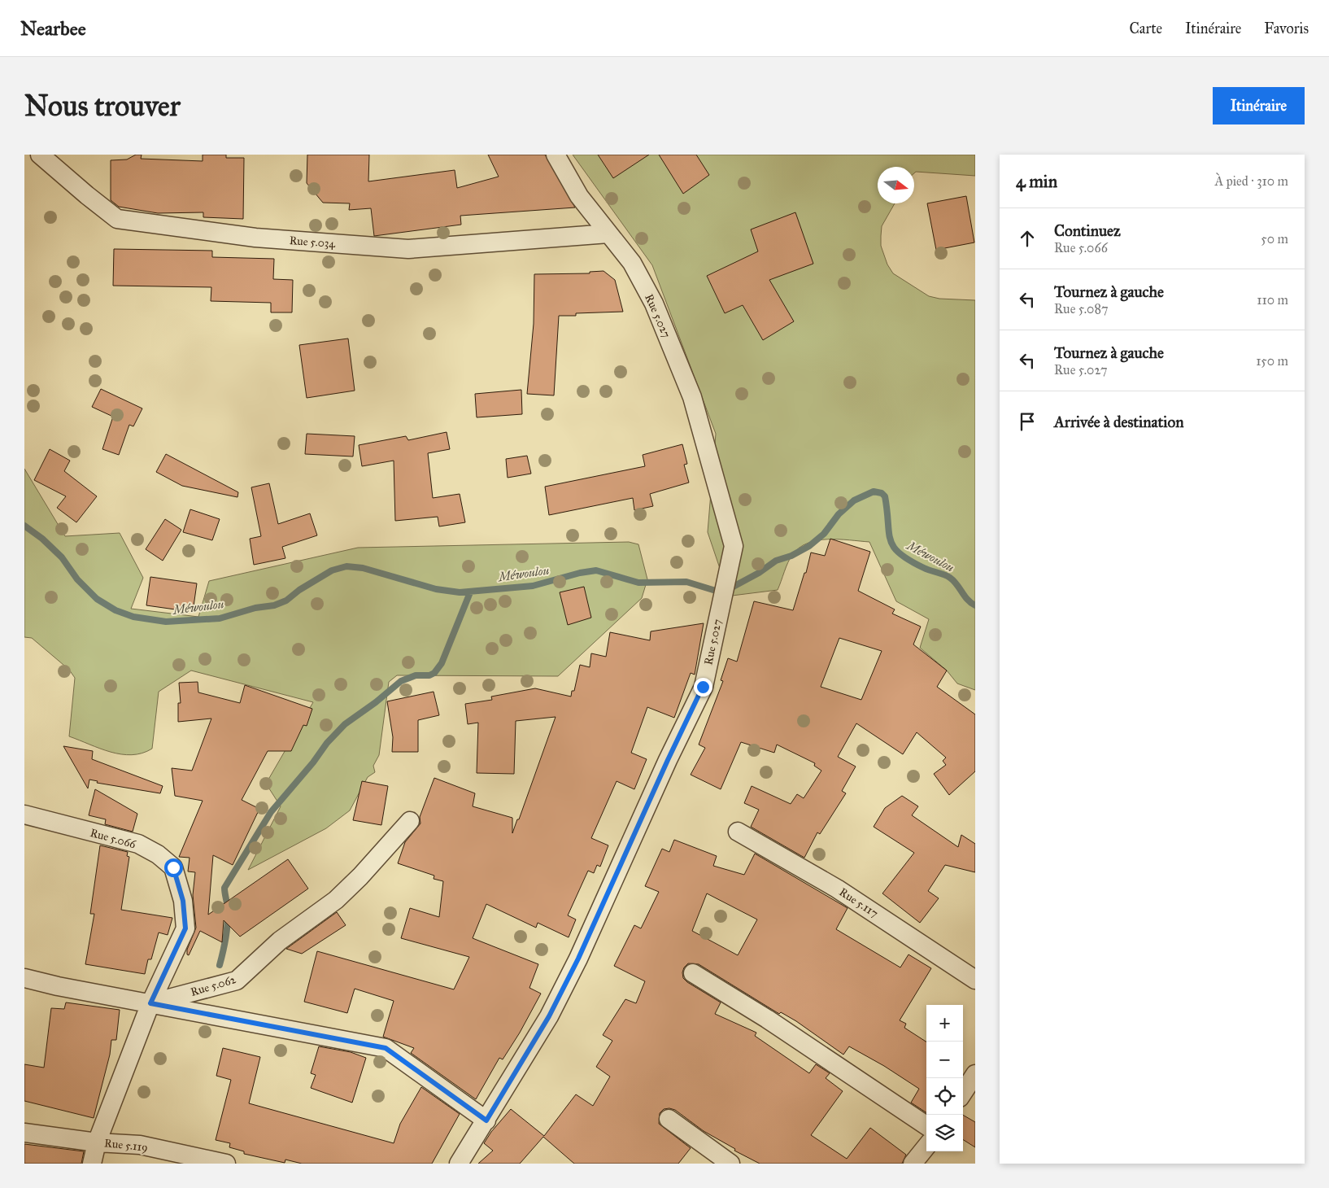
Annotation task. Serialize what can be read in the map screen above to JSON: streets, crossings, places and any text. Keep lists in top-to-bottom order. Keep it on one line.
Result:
{"streets":{"street":["Rue 5.034","Rue 5.027","Rue 5.066","Rue 5.117","Rue 5.062","Rue 5.119"]},"crossings":[["Rue 5.034","Rue 5.027"],["Rue 5.066","Rue 5.062"]],"water":["Méwoulou"],"north":"right","page":{"header":"Nearbee","nav":["Carte","Itinéraire","Favoris"],"buttons":"Itinéraire","title":"Nous trouver","heading":["4 min","À pied · 310 m"],"list":[["Continuez","Rue 5.066","50 m"],["Tournez à gauche","Rue 5.087","110 m"],["Tournez à gauche","Rue 5.027","150 m"],"Arrivée à destination"],"map_buttons":["+","−"]}}
